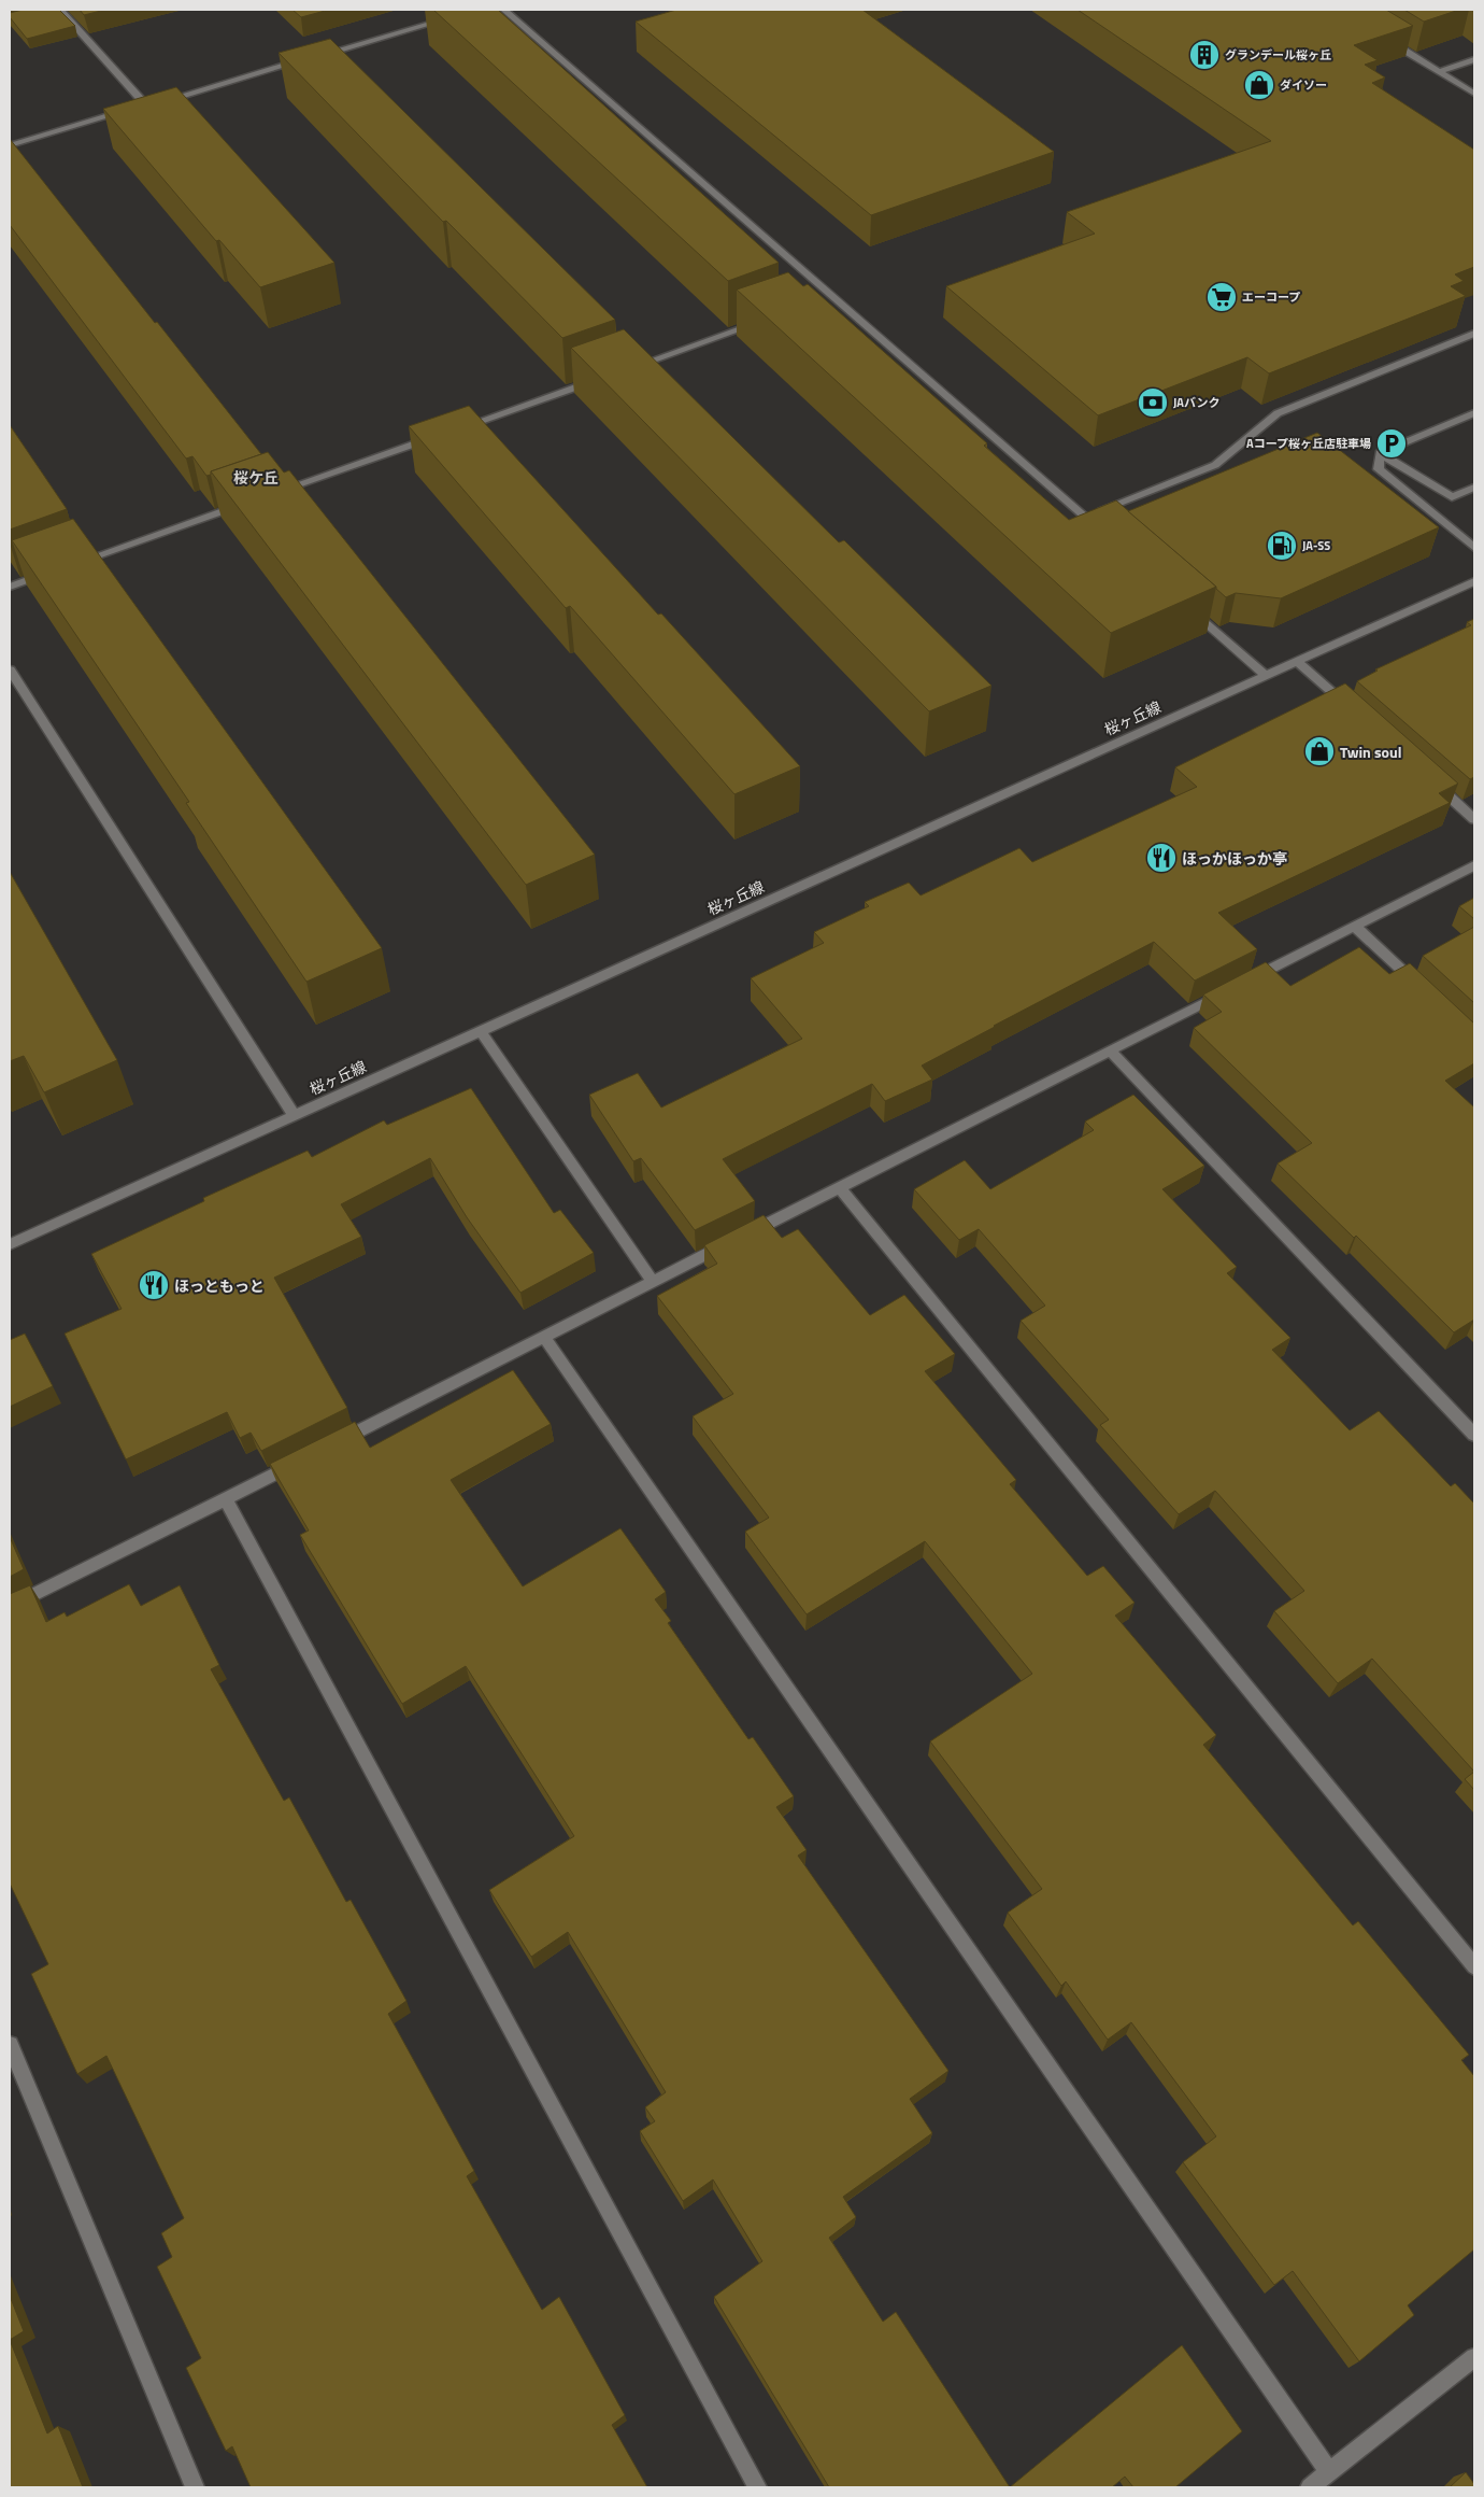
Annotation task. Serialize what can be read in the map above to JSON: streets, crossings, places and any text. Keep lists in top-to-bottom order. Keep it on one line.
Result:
{"streets":{"street":["桜ヶ丘線"]},"districts":["桜ケ丘"],"places":{"building":["グランデール桜ヶ丘"],"shop":["ダイソー","Twin soul"],"supermarket":["エーコープ"],"bank":["JAバンク"],"parking":["Aコープ桜ヶ丘店駐車場"],"fuel station":["JA-SS"],"restaurant":["ほっかほっか亭","ほっともっと"]}}
